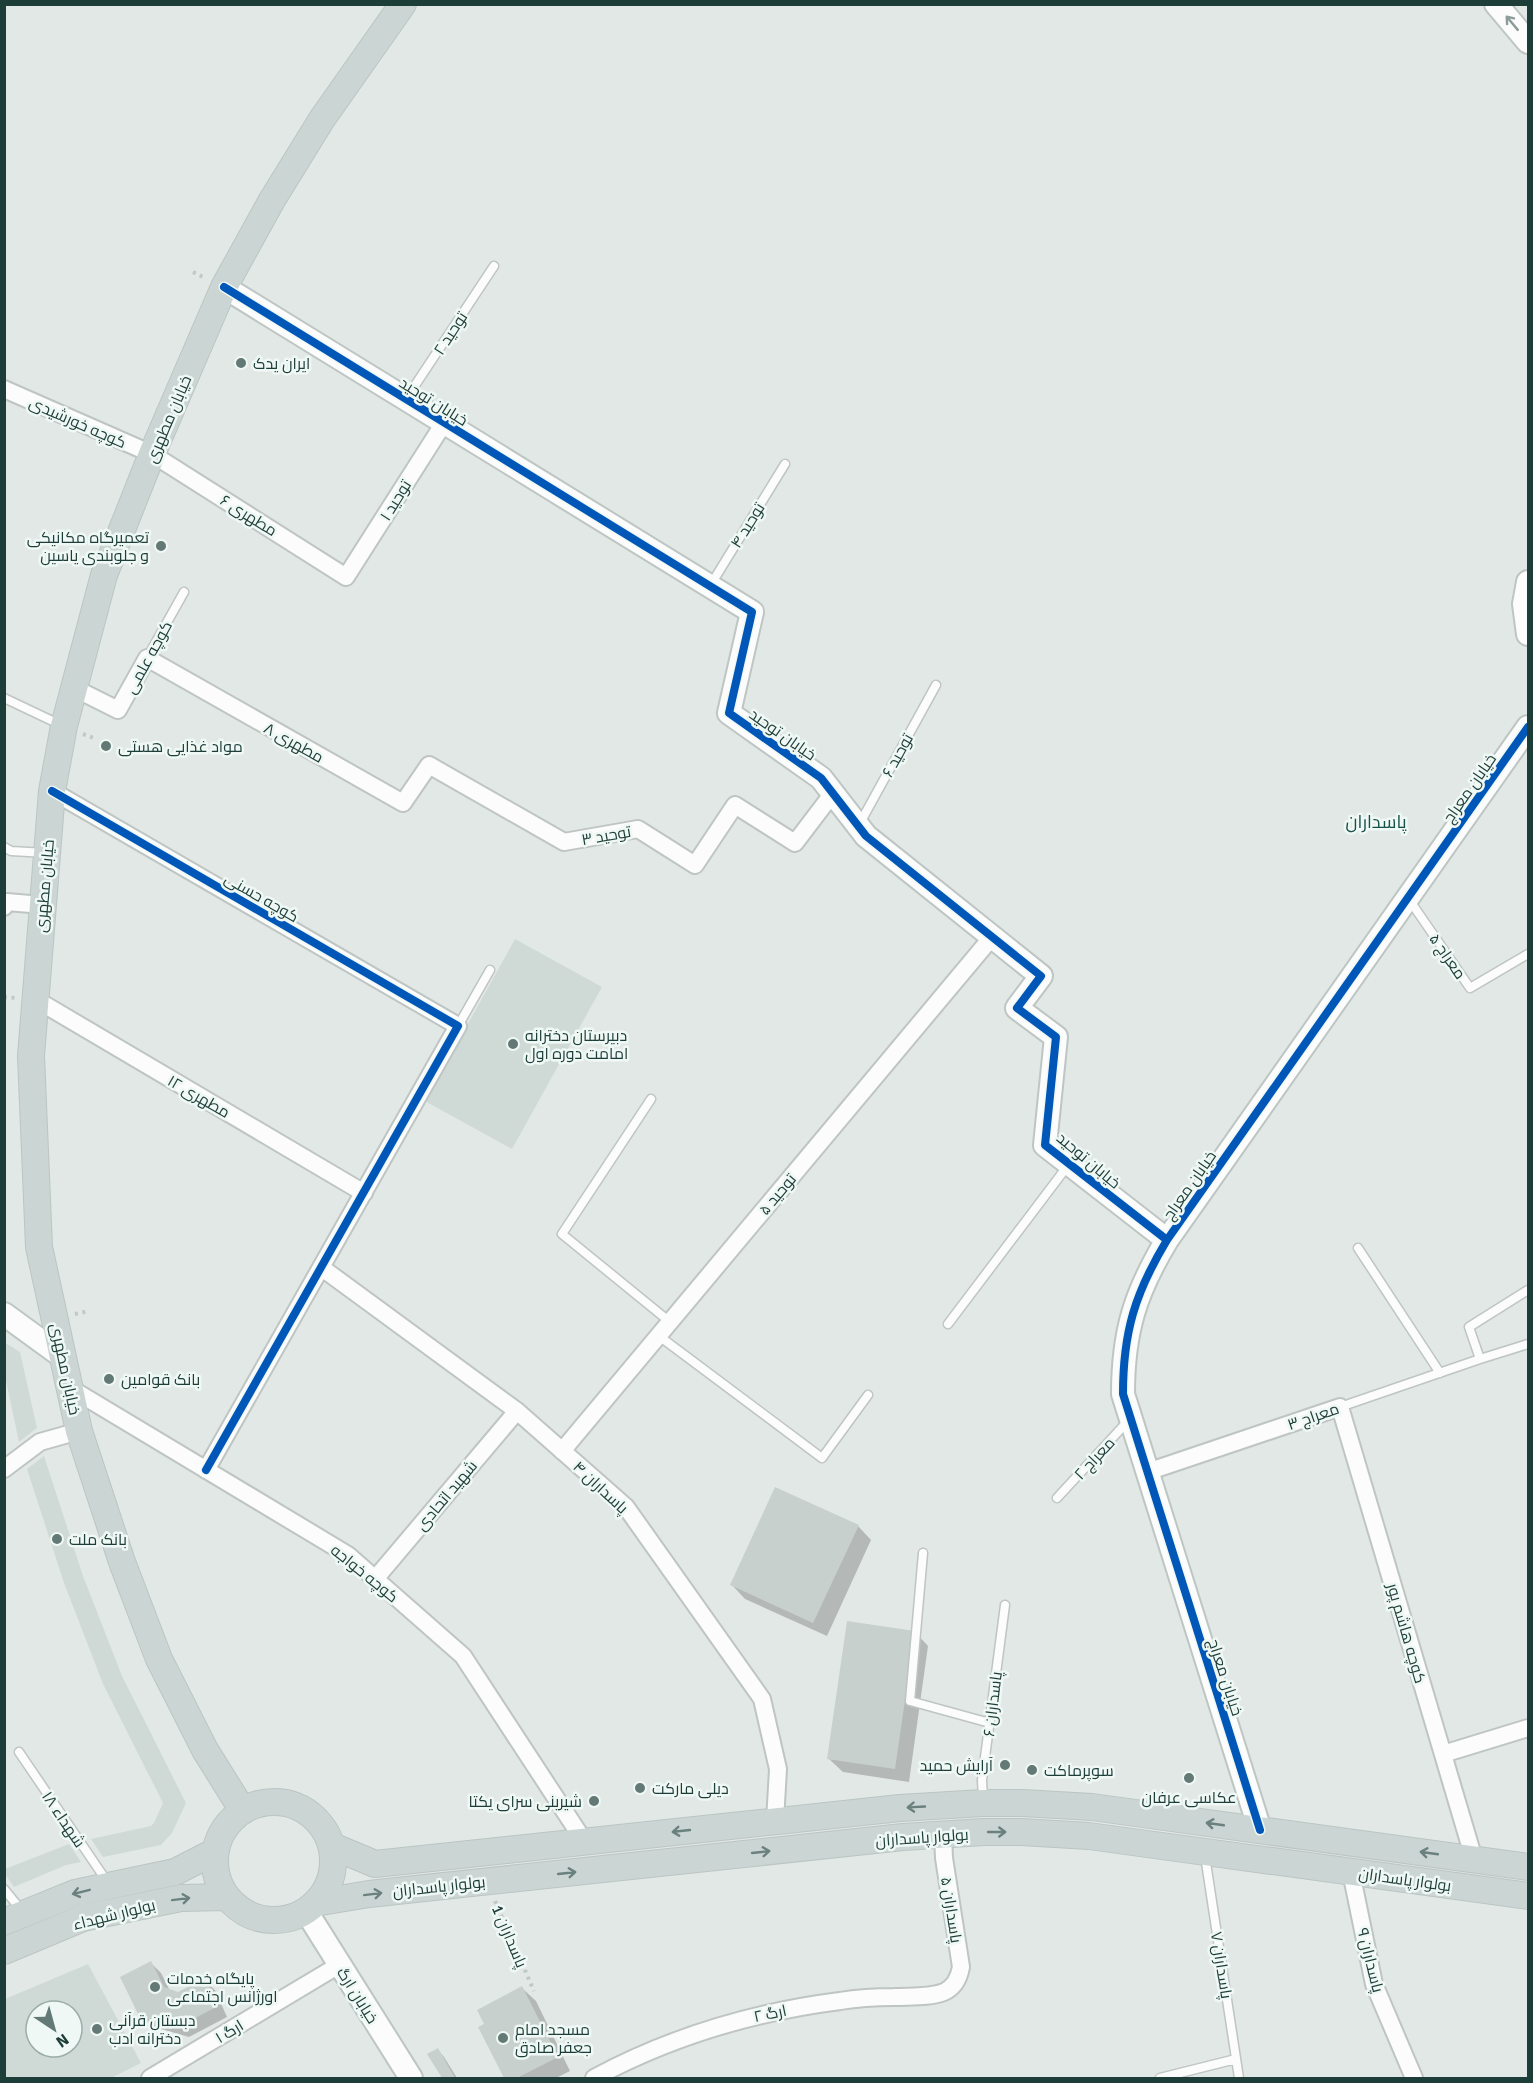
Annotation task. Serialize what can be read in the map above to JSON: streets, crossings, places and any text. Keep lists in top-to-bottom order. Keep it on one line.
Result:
{"streets":{"main road":["خیابان مطهری","بولوار پاسداران","بولوار شهداء"],"street":["خیابان توحید","کوچه خورشیدی","توحید ۱","مطهری ۶","کوچه علمی","مطهری ۸","خیابان معراج","توحید ۳","کوچه حسنی","مطهری ۱۲","توحید ۵","معراج ۳","پاسداران ۴","شهید اتحادی","کوچه خواجه","کوچه هاشم پور","پاسداران ۵","پاسداران ۹","خیابان ارگ","ارگ ۲","ارگ ۱"],"lane":["توحید ۲","توحید ۴","توحید ۶","معراج ۵","معراج ۲","پاسداران ۶","شهداء ۱۸","پاسداران ۷"],"path":["پاسداران 1"]},"crossings":[["توحید ۲","خیابان توحید"],["خیابان توحید","خیابان مطهری"],["خیابان توحید","توحید ۱"],["خیابان توحید","توحید ۴"],["خیابان توحید","توحید ۶"],["خیابان توحید","خیابان معراج"],["خیابان توحید","توحید ۳"],["خیابان توحید","توحید ۵"],["خیابان مطهری","کوچه خورشیدی"],["خیابان مطهری","مطهری ۶"],["خیابان مطهری","کوچه علمی"],["خیابان مطهری","کوچه حسنی"],["خیابان مطهری","مطهری ۱۲"],["خیابان مطهری","کوچه خواجه"],["خیابان مطهری","بولوار پاسداران"],["خیابان مطهری","بولوار شهداء"],["خیابان مطهری","خیابان ارگ"],["کوچه خورشیدی","مطهری ۶"],["توحید ۱","مطهری ۶"],["کوچه علمی","مطهری ۸"],["مطهری ۸","توحید ۳"],["خیابان معراج","معراج ۵"],["خیابان معراج","معراج ۳"],["خیابان معراج","معراج ۲"],["خیابان معراج","بولوار پاسداران"],["توحید ۵","پاسداران ۴"],["معراج ۳","کوچه هاشم پور"],["پاسداران ۴","شهید اتحادی"],["پاسداران ۴","بولوار پاسداران"],["شهید اتحادی","کوچه خواجه"],["کوچه خواجه","بولوار پاسداران"],["کوچه هاشم پور","بولوار پاسداران"],["پاسداران ۶","بولوار پاسداران"],["شهداء ۱۸","بولوار شهداء"],["بولوار پاسداران","پاسداران ۵"],["بولوار پاسداران","بولوار شهداء"],["بولوار پاسداران","پاسداران 1"],["بولوار پاسداران","پاسداران ۹"],["بولوار پاسداران","پاسداران ۷"],["بولوار پاسداران","خیابان ارگ"],["پاسداران ۵","ارگ ۲"],["بولوار شهداء","خیابان ارگ"],["خیابان ارگ","ارگ ۱"]],"districts":["پاسداران"],"places":["ایران یدک","تعمیرگاه مکانیکی و جلوبندی یاسین","مواد غذایی هستی","دبیرستان دخترانه امامت دوره اول","بانک قوامین","بانک ملت","آرایش حمید","سوپرماکت","عکاسی عرفان","دیلی مارکت","شیرینی سرای یکتا","پایگاه خدمات اورژانس اجتماعی","دبستان قرآنی دخترانه ادب","مسجد امام جعفر صادق"],"north":"bottom right"}
